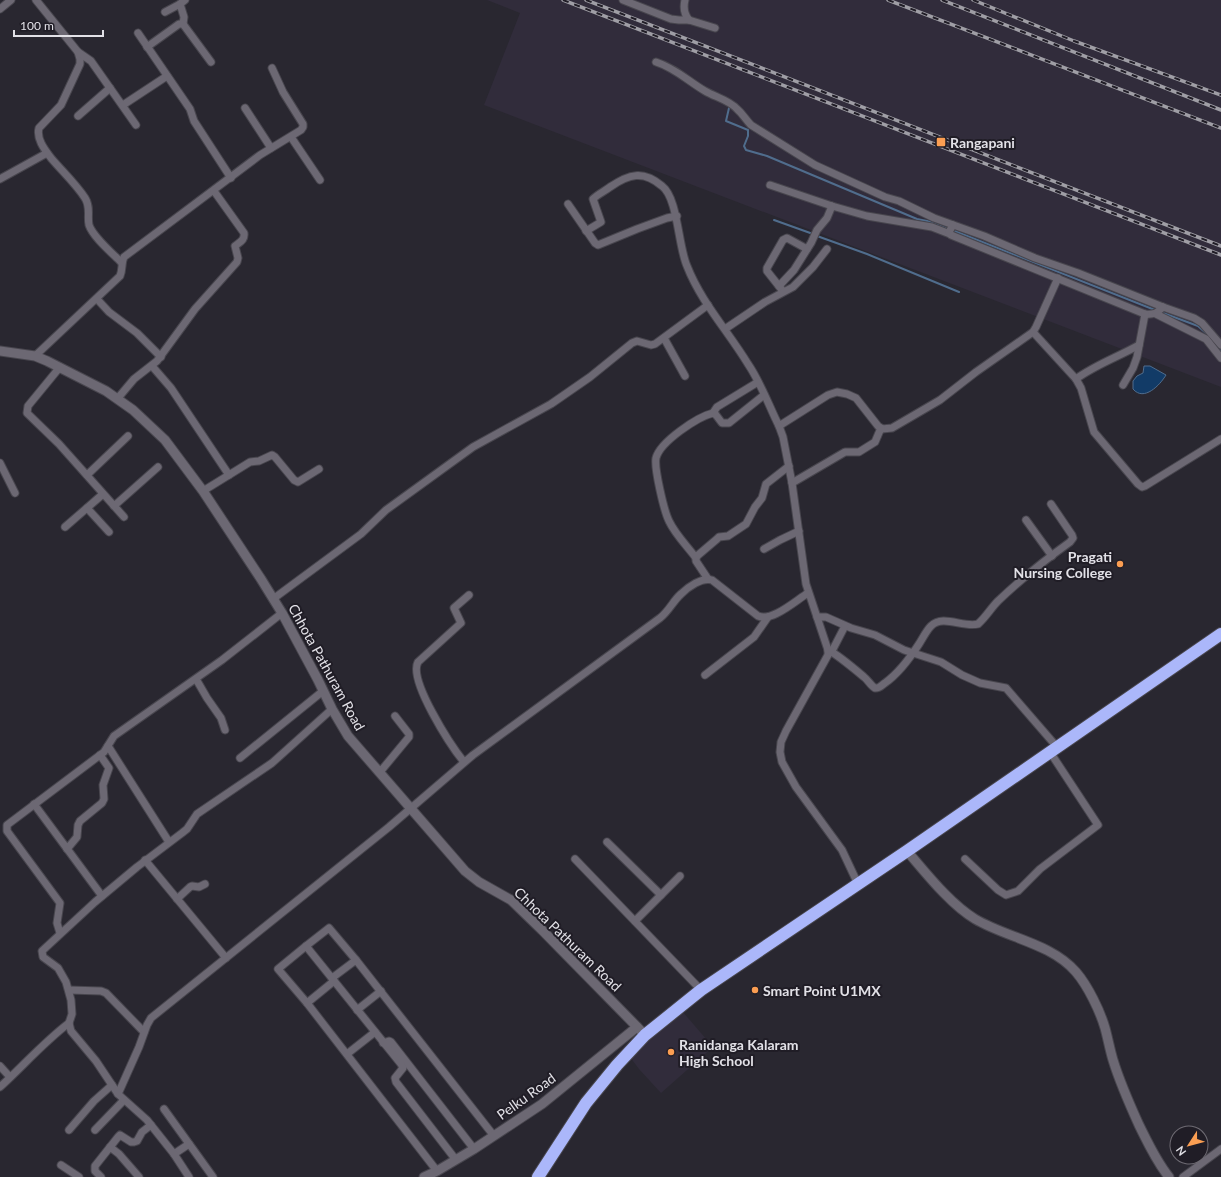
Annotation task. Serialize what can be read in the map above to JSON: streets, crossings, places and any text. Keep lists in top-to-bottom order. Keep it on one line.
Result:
{"streets":{"street":["Chhota Pathuram Road","Pelku Road"]},"crossings":[["Chhota Pathuram Road","Pelku Road"]],"places":{"transit":["Rangapani"],"other":["Pragati Nursing College","Smart Point U1MX","Ranidanga Kalaram High School"]},"scale_bar":"100 m","north":"bottom left"}
